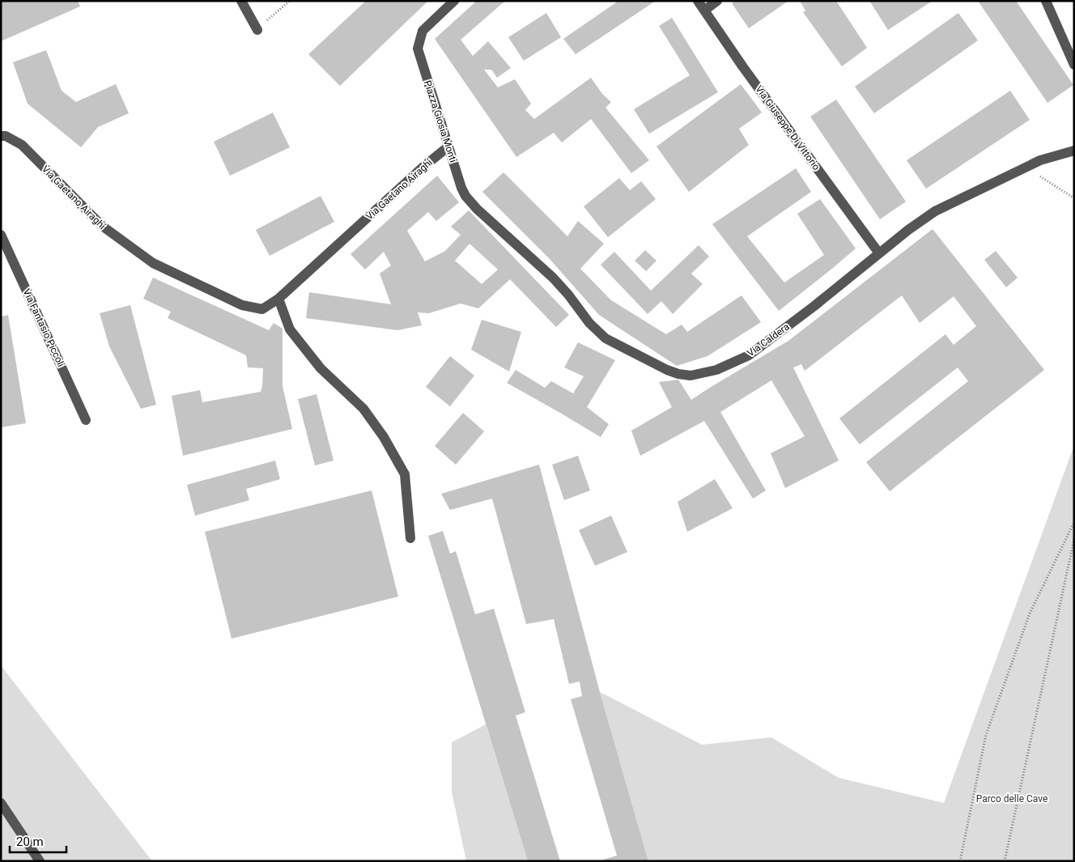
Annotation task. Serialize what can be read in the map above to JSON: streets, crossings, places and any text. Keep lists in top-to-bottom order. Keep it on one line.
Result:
{"streets":{"street":["Piazza Giosia Monti","Via Giuseppe Di Vittorio","Via Gaetano Airaghi","Via Fantasio Piccoli","Via Caldera"]},"crossings":[["Piazza Giosia Monti","Via Gaetano Airaghi"],["Piazza Giosia Monti","Via Caldera"],["Via Giuseppe Di Vittorio","Via Caldera"]],"parks":["Parco delle Cave"],"scale_bar":"20 m"}
